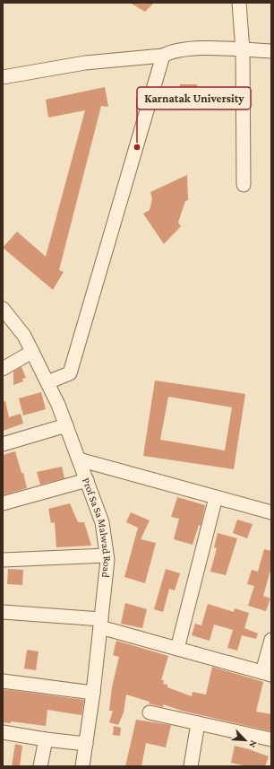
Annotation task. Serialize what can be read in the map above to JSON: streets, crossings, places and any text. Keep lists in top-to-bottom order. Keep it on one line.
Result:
{"streets":{"street":["Prof Sa Sa Malwad Road"]},"places":["Karnatak University"],"north":"bottom right"}
